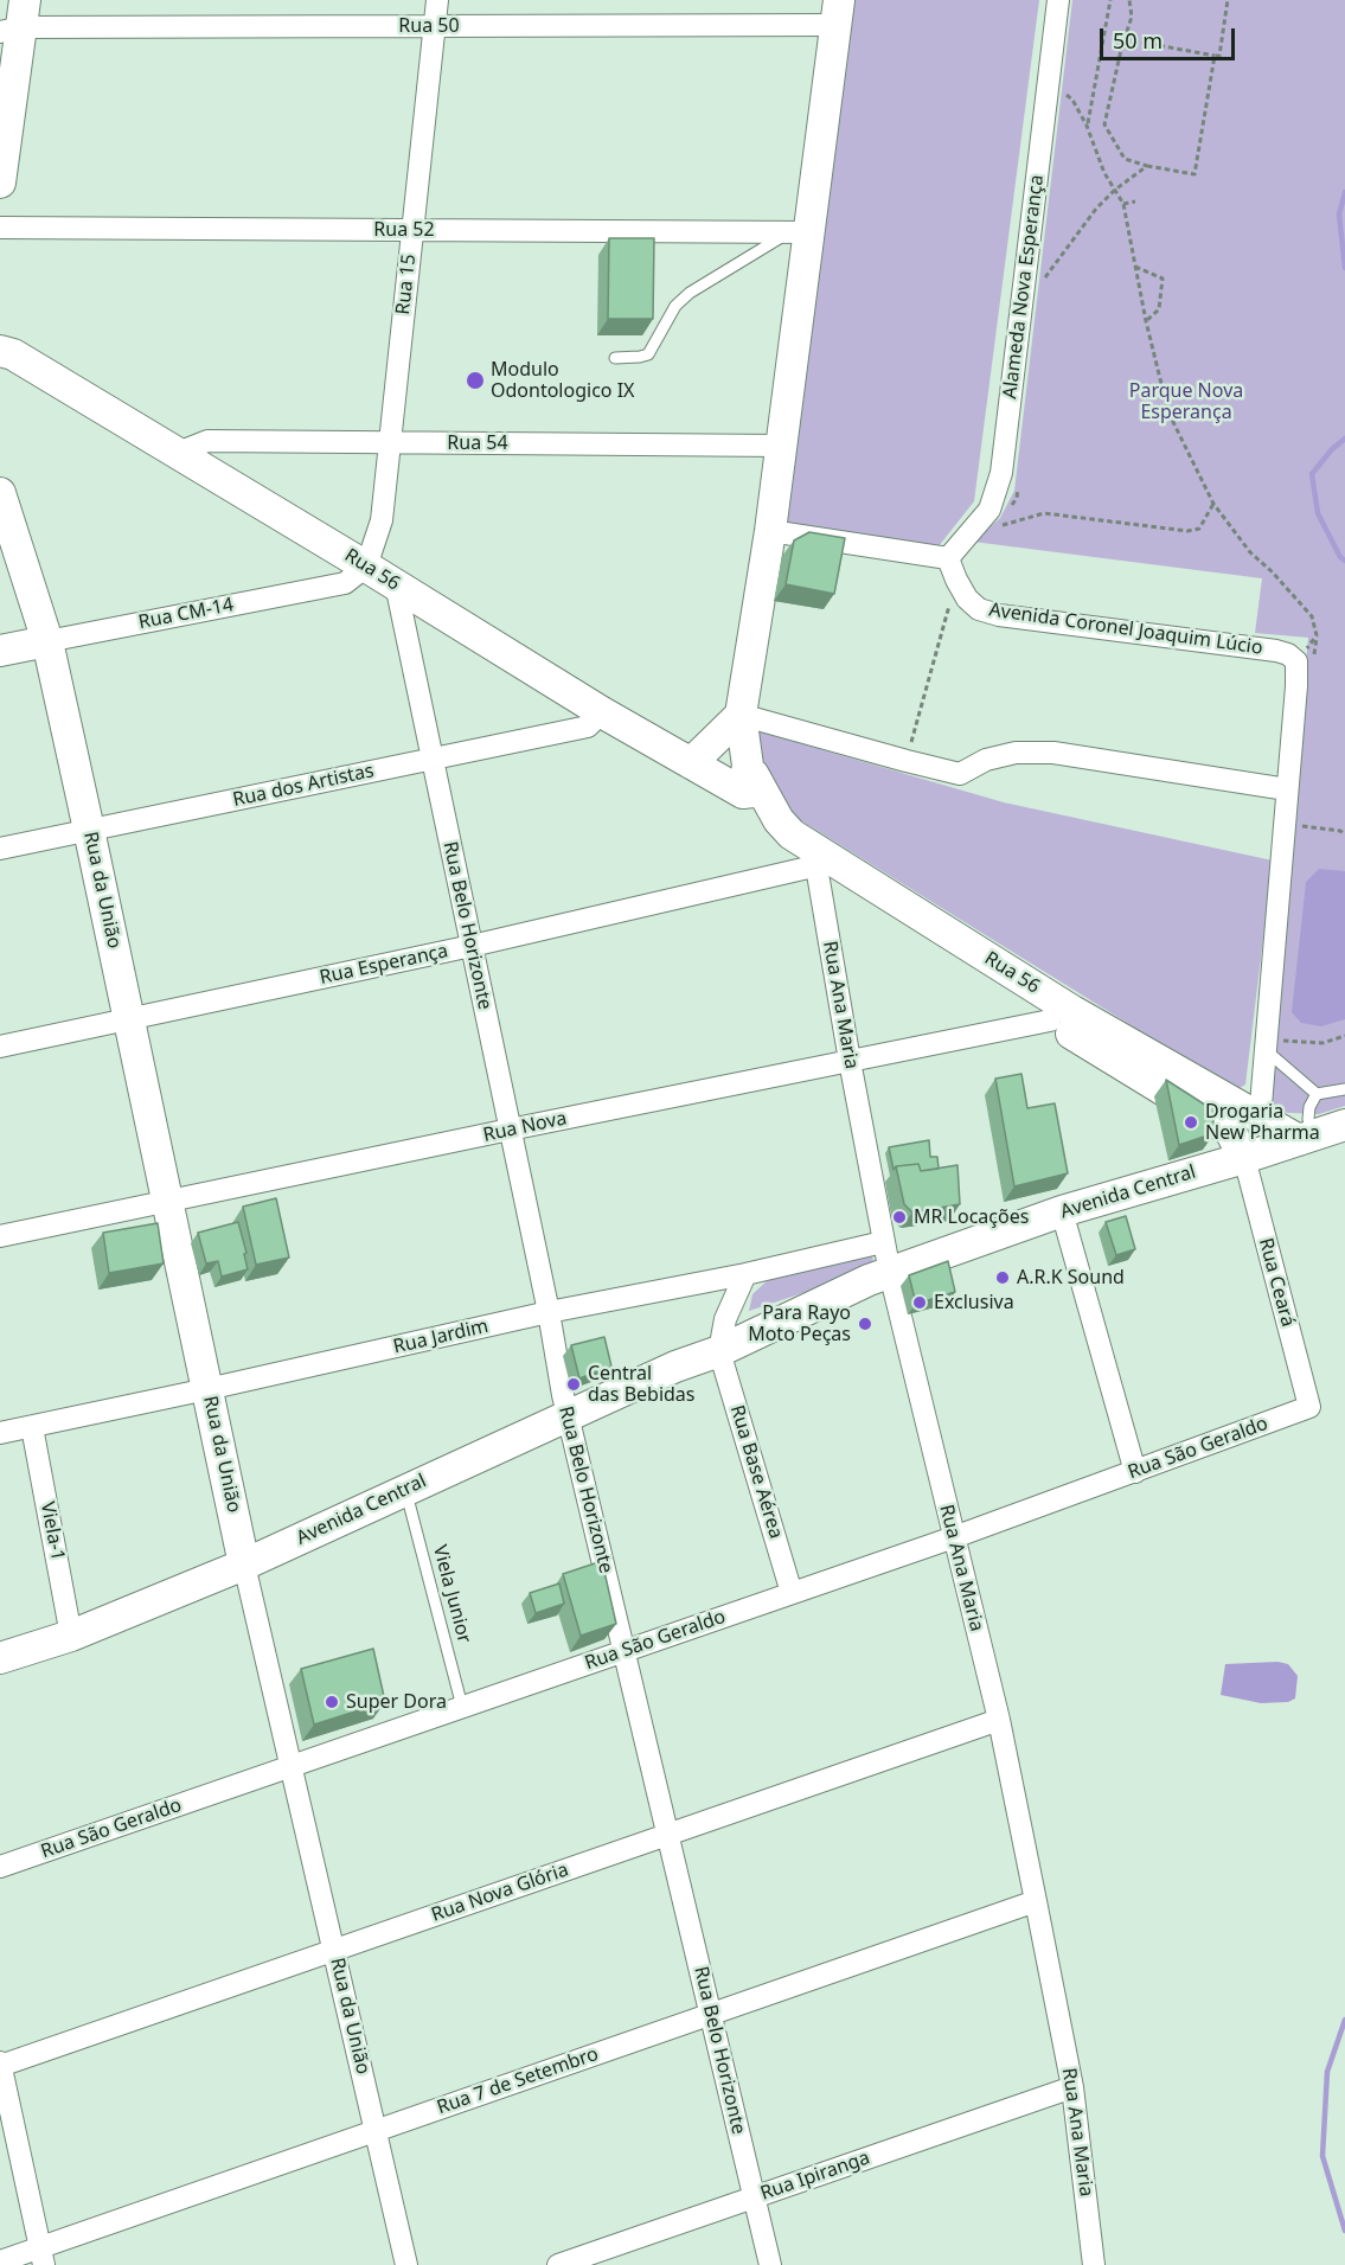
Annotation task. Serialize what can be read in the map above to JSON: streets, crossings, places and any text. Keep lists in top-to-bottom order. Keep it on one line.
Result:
{"streets":{"street":["Rua 50","Rua 52","Rua 15","Alameda Nova Esperança","Rua 54","Rua 56","Rua CM-14","Avenida Coronel Joaquim Lúcio","Rua dos Artistas","Rua da União","Rua Belo Horizonte","Rua Esperança","Rua Ana Maria","Rua Nova","Avenida Central","Rua Ceará","Rua Jardim","Rua São Geraldo","Rua Base Aérea","Viela-1","Rua Nova Glória","Rua 7 de Setembro","Rua Ipiranga"],"lane":["Viela Junior"]},"crossings":[["Rua 50","Rua 15"],["Rua 52","Rua 15"],["Rua 15","Rua 54"],["Rua 15","Rua 56"],["Rua 15","Rua CM-14"],["Alameda Nova Esperança","Avenida Coronel Joaquim Lúcio"],["Rua 54","Rua 56"],["Rua 56","Rua CM-14"],["Rua 56","Rua dos Artistas"],["Rua 56","Rua Belo Horizonte"],["Rua 56","Rua Esperança"],["Rua 56","Rua Ana Maria"],["Rua 56","Rua Nova"],["Rua 56","Avenida Central"],["Rua 56","Rua Ceará"],["Rua CM-14","Rua da União"],["Rua dos Artistas","Rua da União"],["Rua dos Artistas","Rua Belo Horizonte"],["Rua da União","Rua Esperança"],["Rua da União","Rua Nova"],["Rua da União","Avenida Central"],["Rua da União","Rua Jardim"],["Rua da União","Rua São Geraldo"],["Rua da União","Rua Nova Glória"],["Rua da União","Rua 7 de Setembro"],["Rua Belo Horizonte","Rua Esperança"],["Rua Belo Horizonte","Rua Nova"],["Rua Belo Horizonte","Avenida Central"],["Rua Belo Horizonte","Rua Jardim"],["Rua Belo Horizonte","Rua São Geraldo"],["Rua Belo Horizonte","Rua Nova Glória"],["Rua Belo Horizonte","Rua 7 de Setembro"],["Rua Belo Horizonte","Rua Ipiranga"],["Rua Esperança","Rua Ana Maria"],["Rua Ana Maria","Rua Nova"],["Rua Ana Maria","Avenida Central"],["Rua Ana Maria","Rua Jardim"],["Rua Ana Maria","Rua São Geraldo"],["Rua Ana Maria","Rua Nova Glória"],["Rua Ana Maria","Rua 7 de Setembro"],["Rua Ana Maria","Rua Ipiranga"],["Avenida Central","Rua Ceará"],["Avenida Central","Rua Base Aérea"],["Avenida Central","Viela-1"],["Avenida Central","Viela Junior"],["Rua Ceará","Rua São Geraldo"],["Rua Jardim","Viela-1"],["Rua São Geraldo","Rua Base Aérea"],["Rua São Geraldo","Viela Junior"]],"parks":["Parque Nova Esperança"],"places":["Modulo Odontologico IX","Drogaria New Pharma","MR Locações","A.R.K Sound","Exclusiva","Para Rayo Moto Peças","Central das Bebidas","Super Dora"],"scale_bar":"50 m"}
